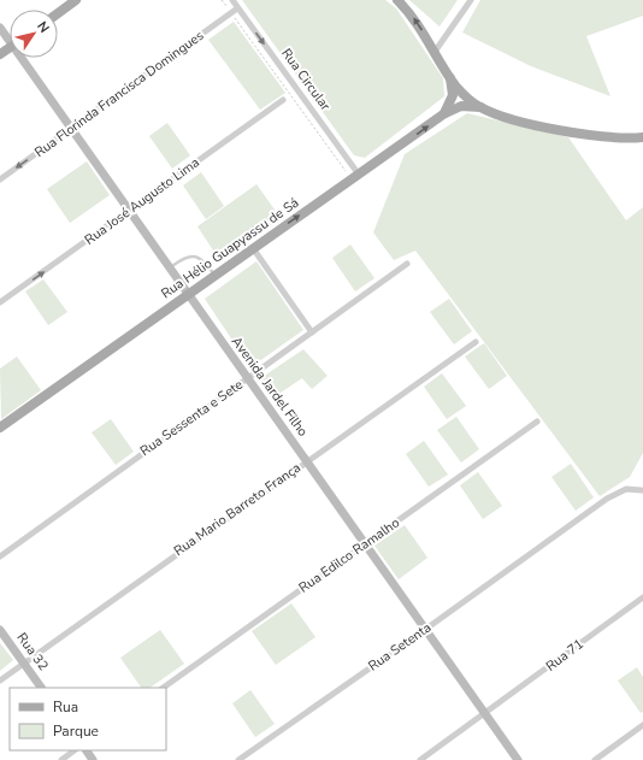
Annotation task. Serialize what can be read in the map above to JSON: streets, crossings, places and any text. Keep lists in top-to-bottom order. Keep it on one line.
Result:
{"streets":{"main road":["Rua Hélio Guapyassu de Sá","Avenida Jardel Filho","Rua 32"],"street":["Rua Circular","Rua Florinda Francisca Domingues","Rua José Augusto Lima","Rua Sessenta e Sete","Rua Mario Barreto França","Rua Edilco Ramalho","Rua Setenta","Rua 71"]},"crossings":[["Rua Circular","Rua Florinda Francisca Domingues"],["Rua Circular","Rua Hélio Guapyassu de Sá"],["Rua Florinda Francisca Domingues","Avenida Jardel Filho"],["Rua José Augusto Lima","Avenida Jardel Filho"],["Rua Hélio Guapyassu de Sá","Avenida Jardel Filho"],["Avenida Jardel Filho","Rua Sessenta e Sete"],["Avenida Jardel Filho","Rua Mario Barreto França"],["Avenida Jardel Filho","Rua Edilco Ramalho"],["Avenida Jardel Filho","Rua Setenta"],["Avenida Jardel Filho","Rua 71"],["Rua Mario Barreto França","Rua 32"]],"one_way":["Rua Circular","Rua José Augusto Lima","Rua Hélio Guapyassu de Sá"],"legend":["Rua","Parque"],"north":"top right"}
